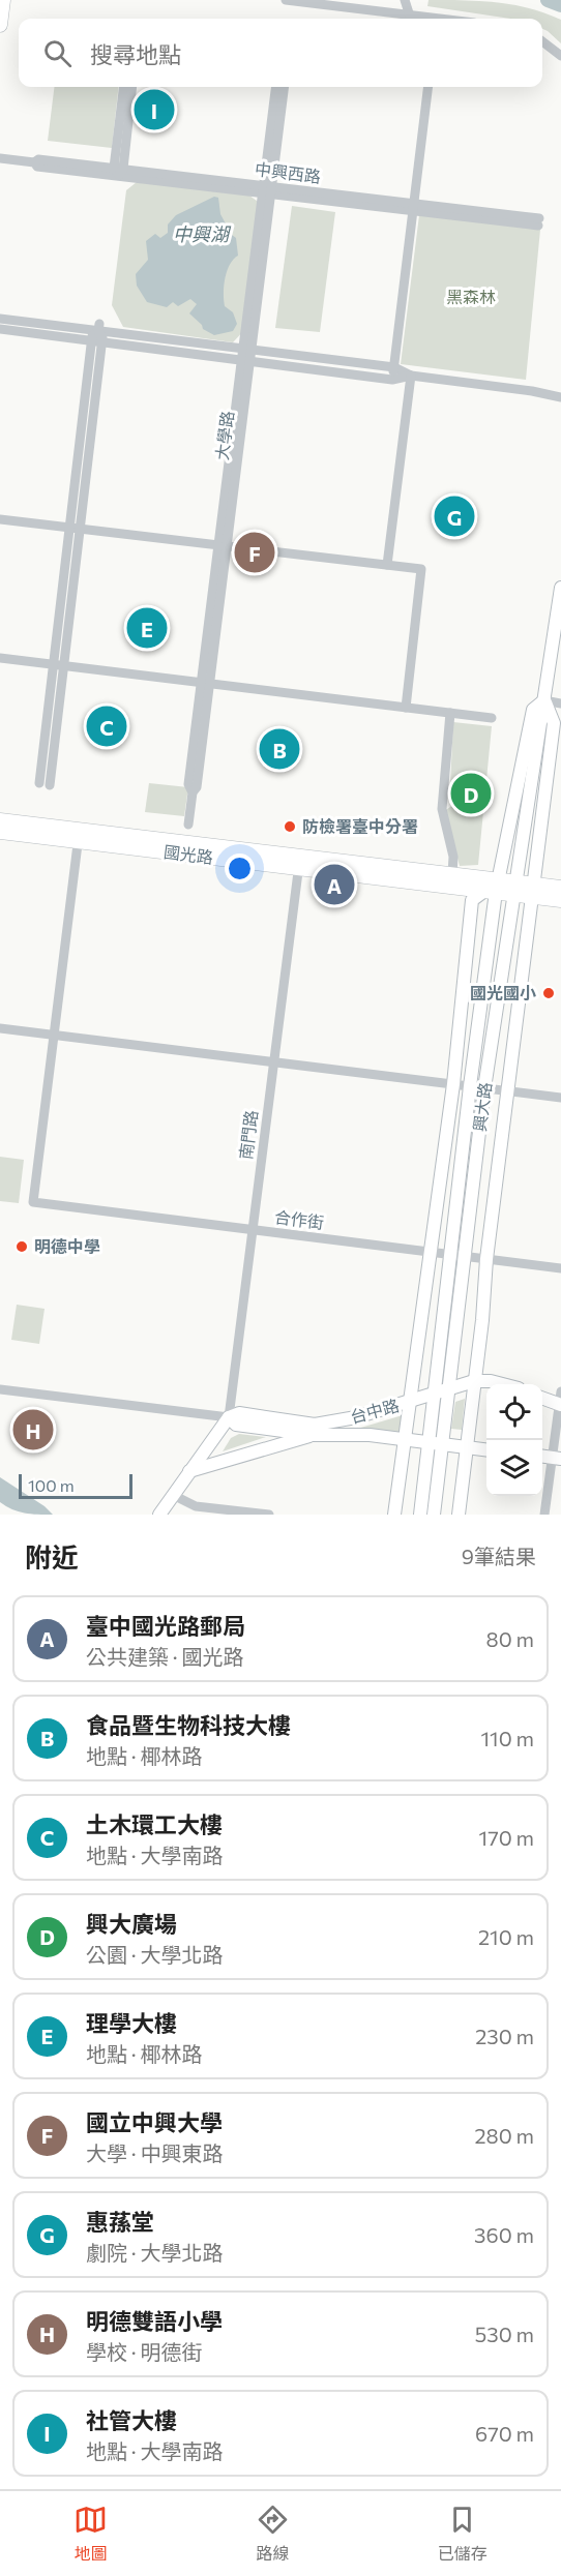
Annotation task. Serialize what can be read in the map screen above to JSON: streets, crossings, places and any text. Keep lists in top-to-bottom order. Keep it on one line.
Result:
{"streets":{"main road":["國光路"],"street":["中興西路","大學路","興大路","南門路","合作街","台中路"]},"crossings":[["中興西路","大學路"],["國光路","興大路"],["國光路","南門路"],["興大路","合作街"],["興大路","台中路"],["南門路","合作街"],["南門路","台中路"]],"water":["中興湖"],"parks":["黑森林"],"places":["防檢署臺中分署","國光國小","明德中學"],"scale_bar":"100 m","page":{"search":"搜尋地點","pins":["I","G","F","E","C","B","D","A","H"],"scale":"100 m","heading":["附近","9筆結果"],"list":[{"mark":"A","name":"臺中國光路郵局","note":"公共建築 · 國光路","value":"80 m"},{"mark":"B","name":"食品暨生物科技大樓","note":"地點 · 椰林路","value":"110 m"},{"mark":"C","name":"土木環工大樓","note":"地點 · 大學南路","value":"170 m"},{"mark":"D","name":"興大廣場","note":"公園 · 大學北路","value":"210 m"},{"mark":"E","name":"理學大樓","note":"地點 · 椰林路","value":"230 m"},{"mark":"F","name":"國立中興大學","note":"大學 · 中興東路","value":"280 m"},{"mark":"G","name":"惠蓀堂","note":"劇院 · 大學北路","value":"360 m"},{"mark":"H","name":"明德雙語小學","note":"學校 · 明德街","value":"530 m"},{"mark":"I","name":"社管大樓","note":"地點 · 大學南路","value":"670 m"}],"nav":["地圖","路線","已儲存"]}}
